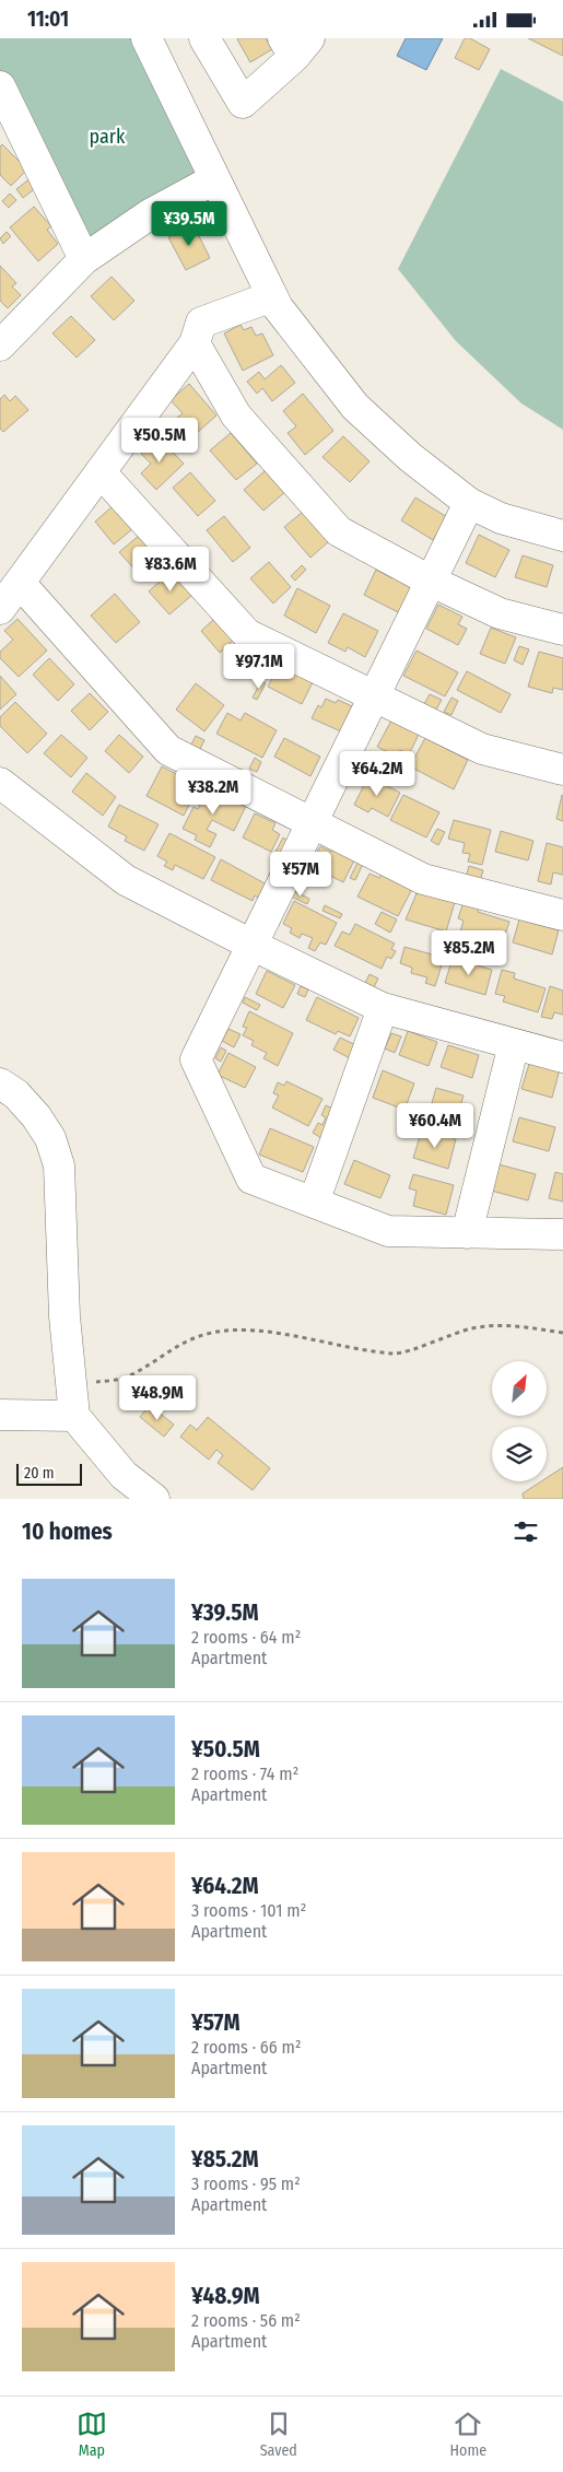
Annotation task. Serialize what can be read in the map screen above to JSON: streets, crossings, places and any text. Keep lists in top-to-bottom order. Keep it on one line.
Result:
{"parks":["park"],"scale_bar":"20 m","north":"top right","page":{"status":"11:01","price":["¥39.5M","¥50.5M","¥83.6M","¥97.1M","¥64.2M","¥38.2M","¥57M","¥85.2M","¥60.4M","¥48.9M"],"scale":"20 m","heading":"10 homes","list":[{"name":"¥39.5M","note":"2 rooms · 64 m² · Apartment"},{"name":"¥50.5M","note":"2 rooms · 74 m² · Apartment"},{"name":"¥64.2M","note":"3 rooms · 101 m² · Apartment"},{"name":"¥57M","note":"2 rooms · 66 m² · Apartment"},{"name":"¥85.2M","note":"3 rooms · 95 m² · Apartment"},{"name":"¥48.9M","note":"2 rooms · 56 m² · Apartment"}],"tabs":["Map","Saved","Home"]}}
